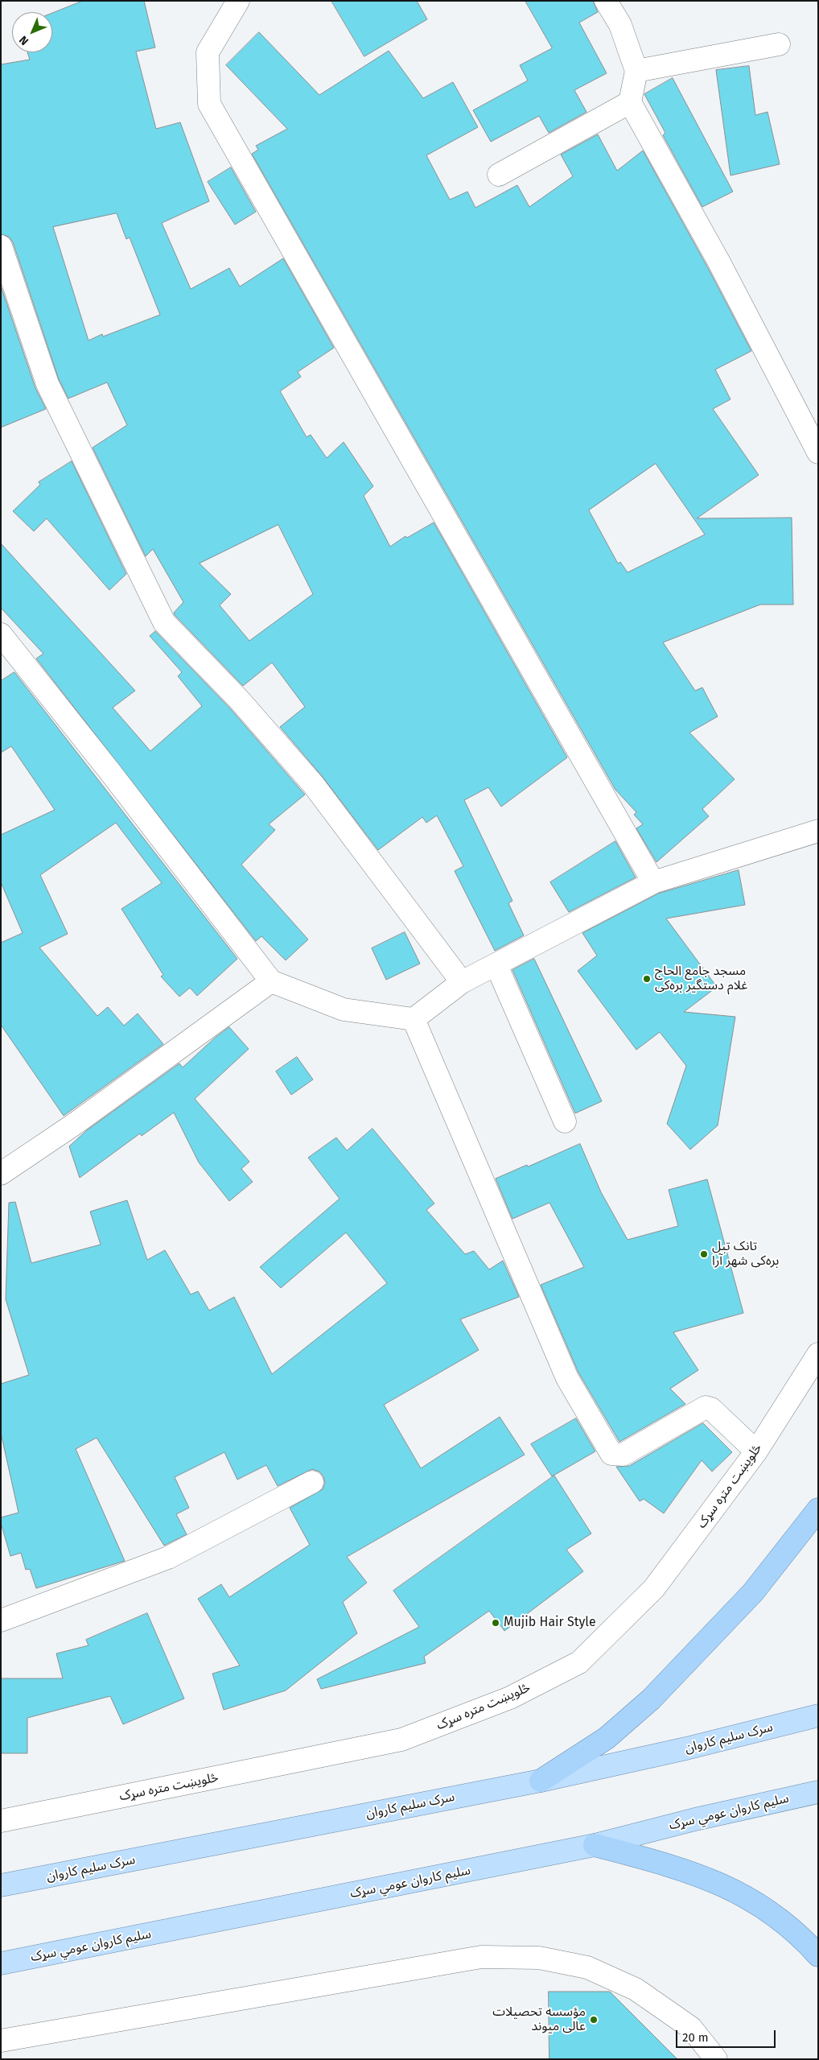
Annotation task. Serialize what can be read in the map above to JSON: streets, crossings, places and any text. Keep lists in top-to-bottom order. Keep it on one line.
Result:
{"streets":{"main road":["سرک سلیم کاروان","سلیم کاروان عومي سړک"],"street":["څلویښت متره سړک"]},"places":["مسجد جامع الحاج غلام دستگیر بره‌کی","تانک تیل بره‌کی شهر آرا","Mujib Hair Style","مؤسسه تحصیلات عالی میوند"],"scale_bar":"20 m","north":"bottom left"}
